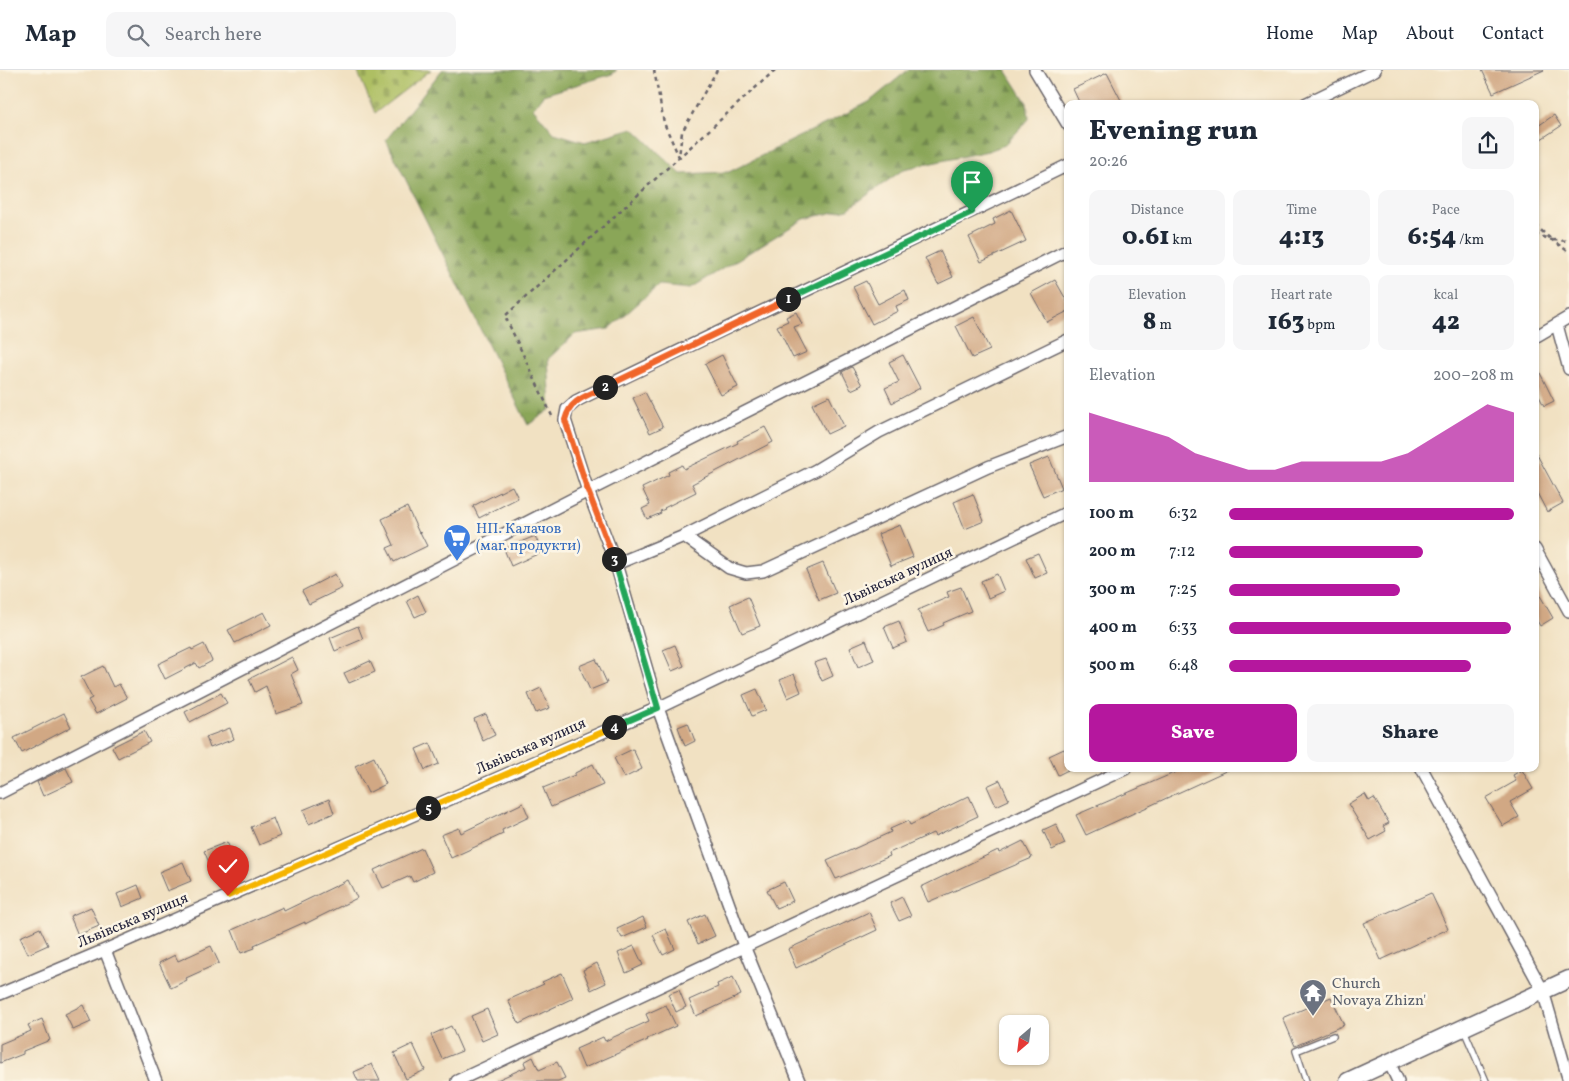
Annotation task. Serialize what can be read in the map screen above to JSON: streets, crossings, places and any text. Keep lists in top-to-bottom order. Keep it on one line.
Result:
{"streets":{"street":["Львівська вулиця"]},"places":{"supermarket":["НП. Калачов (маг. продукти)"],"temple":["Church Novaya Zhizn'"]},"north":"bottom left","page":{"header":"Map","search":"Search here","nav":["Home","Map","About","Contact"],"heading":["Evening run","20:26"],"stats":[["Distance","0.61 km"],["Time","4:13"],["Pace","6:54 /km"],["Elevation","8 m"],["Heart rate","163 bpm"],["kcal","42"]],"pins":["1","2","3","4","5"],"chart":["Elevation","200–208 m"],"list":[{"name":"100 m","note":"6:32"},{"name":"200 m","note":"7:12"},{"name":"300 m","note":"7:25"},{"name":"400 m","note":"6:33"},{"name":"500 m","note":"6:48"}],"buttons":["Save","Share"]}}
